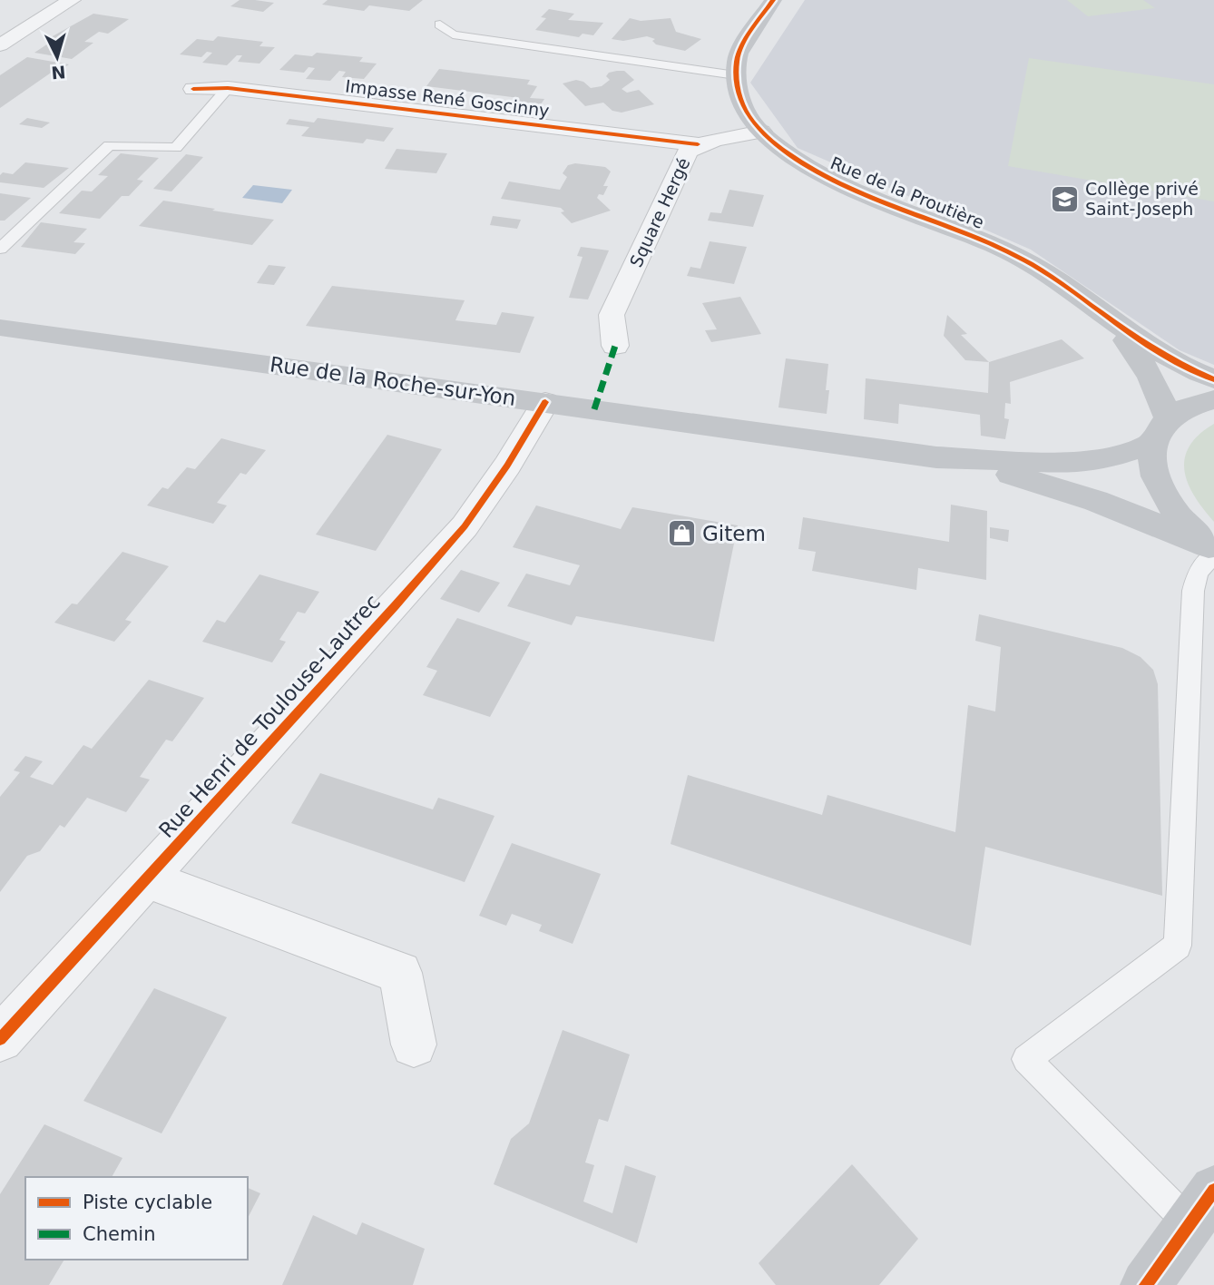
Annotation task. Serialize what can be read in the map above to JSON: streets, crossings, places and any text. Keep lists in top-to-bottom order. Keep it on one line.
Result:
{"streets":{"main road":["Rue de la Proutière","Rue de la Roche-sur-Yon"],"street":["Impasse René Goscinny","Square Hergé","Rue Henri de Toulouse-Lautrec"]},"crossings":[["Impasse René Goscinny","Square Hergé"],["Rue de la Proutière","Square Hergé"],["Rue de la Roche-sur-Yon","Rue Henri de Toulouse-Lautrec"]],"places":{"school or university":["Collège privé Saint-Joseph"],"shop":["Gitem"]},"legend":["Piste cyclable","Chemin"],"north":"bottom"}
